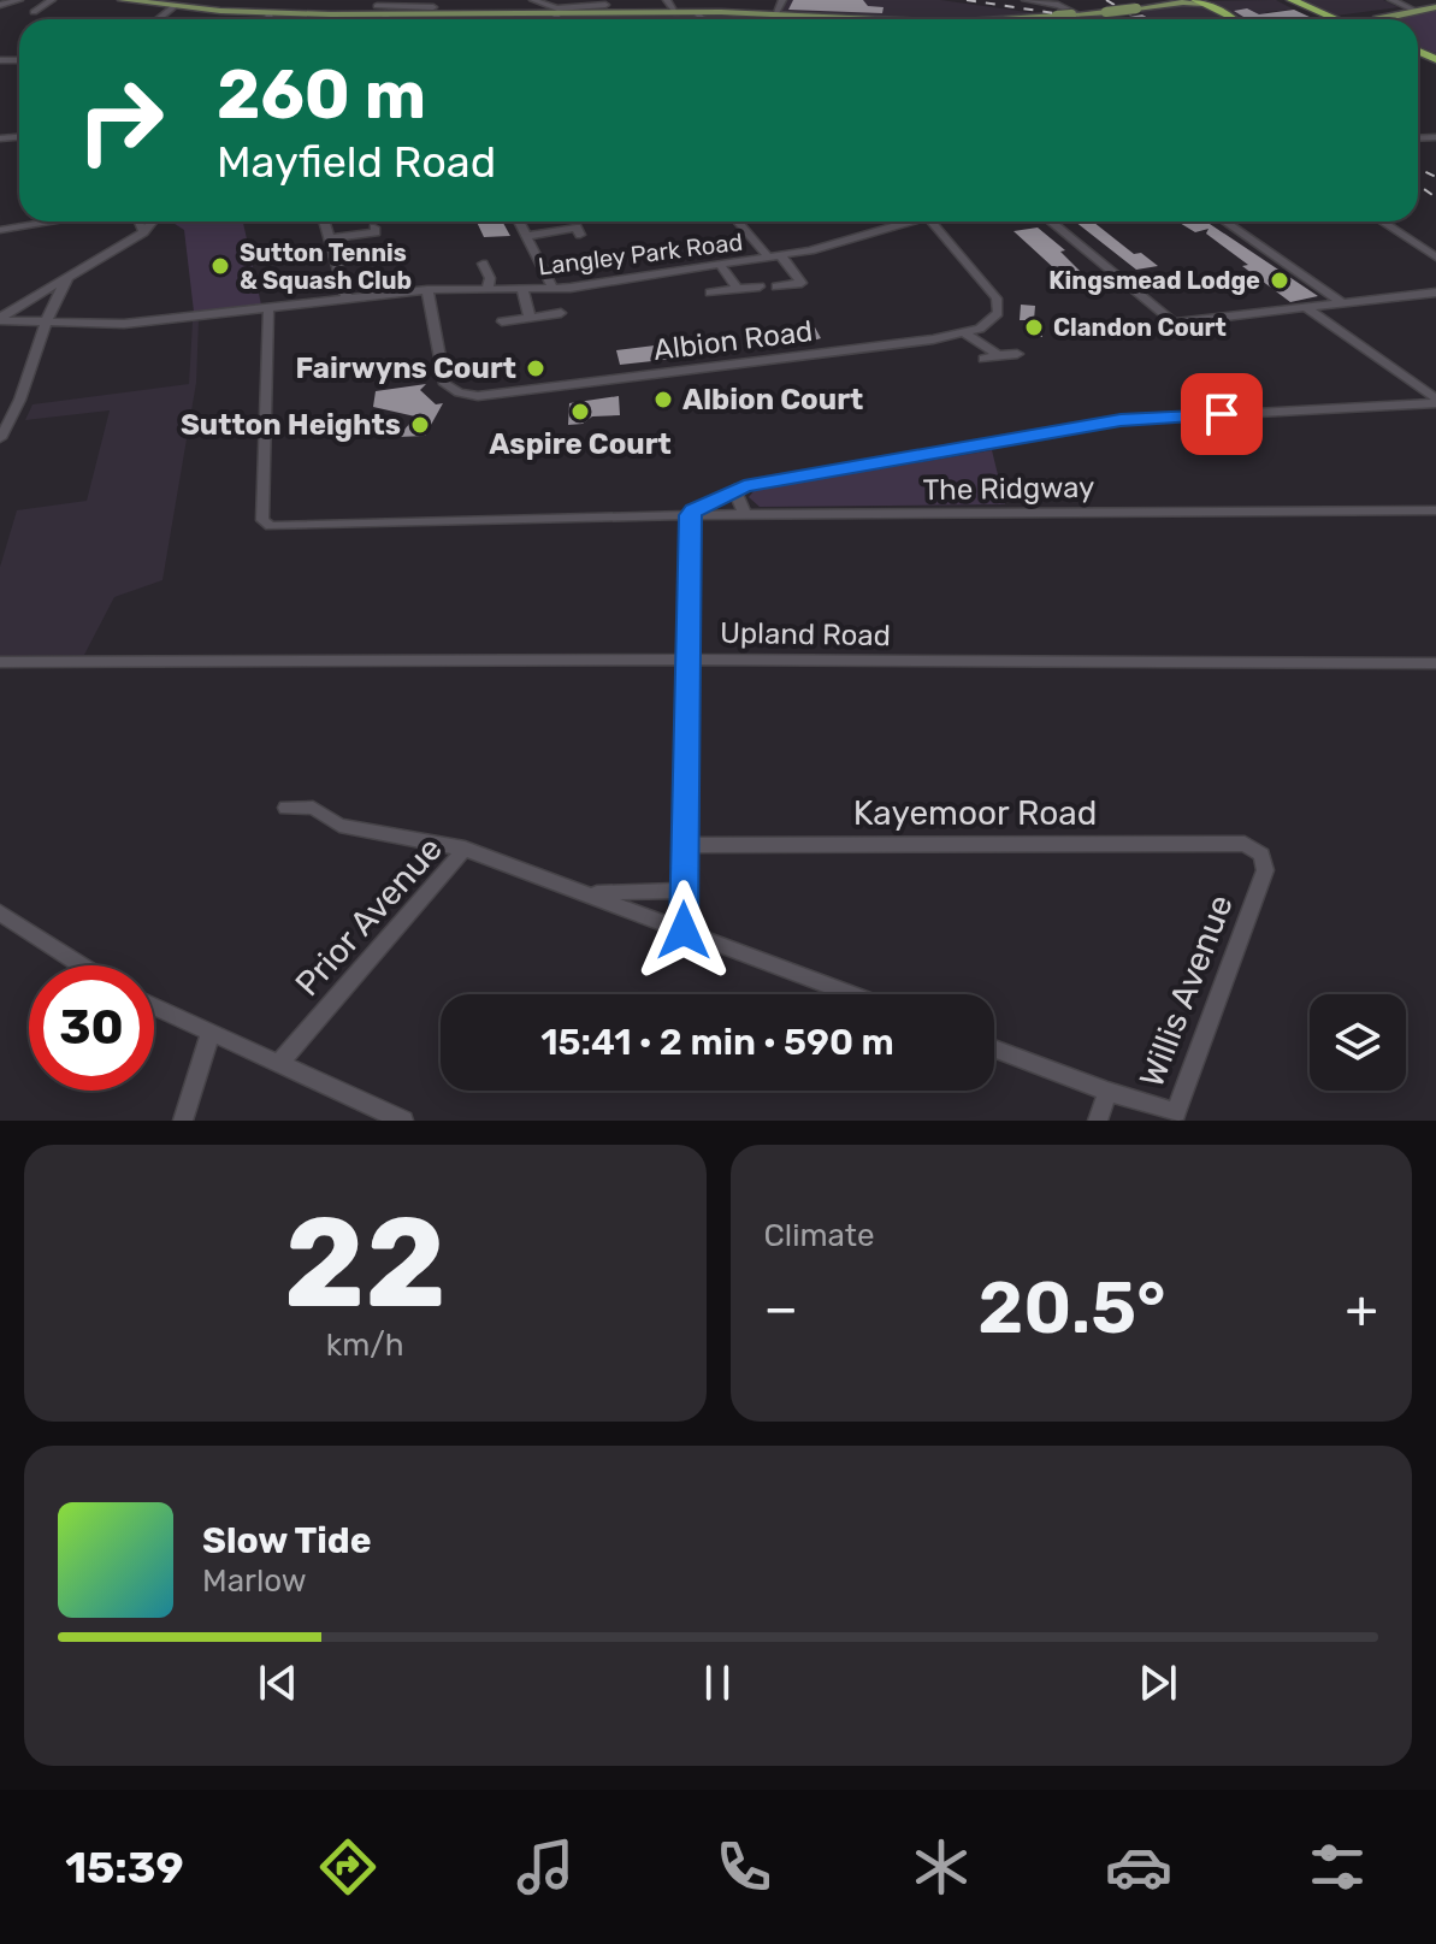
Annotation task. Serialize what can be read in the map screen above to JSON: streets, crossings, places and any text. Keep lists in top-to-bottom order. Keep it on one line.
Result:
{"streets":{"street":["Langley Park Road","Albion Road","The Ridgway","Upland Road","Kayemoor Road","Prior Avenue","Willis Avenue"]},"crossings":[["Langley Park Road","Albion Road"],["Langley Park Road","The Ridgway"],["Kayemoor Road","Willis Avenue"]],"places":["Sutton Tennis & Squash Club","Kingsmead Lodge","Clandon Court","Fairwyns Court","Albion Court","Aspire Court","Sutton Heights"],"page":{"turn":["260 m","Mayfield Road"],"limit":"30","trip":"15:41 · 2 min · 590 m","tile":[["22","km/h"],"Climate"],"heat":["−","20.5°","+"],"song":["Slow Tide","Marlow"],"tabs":"15:39"}}
